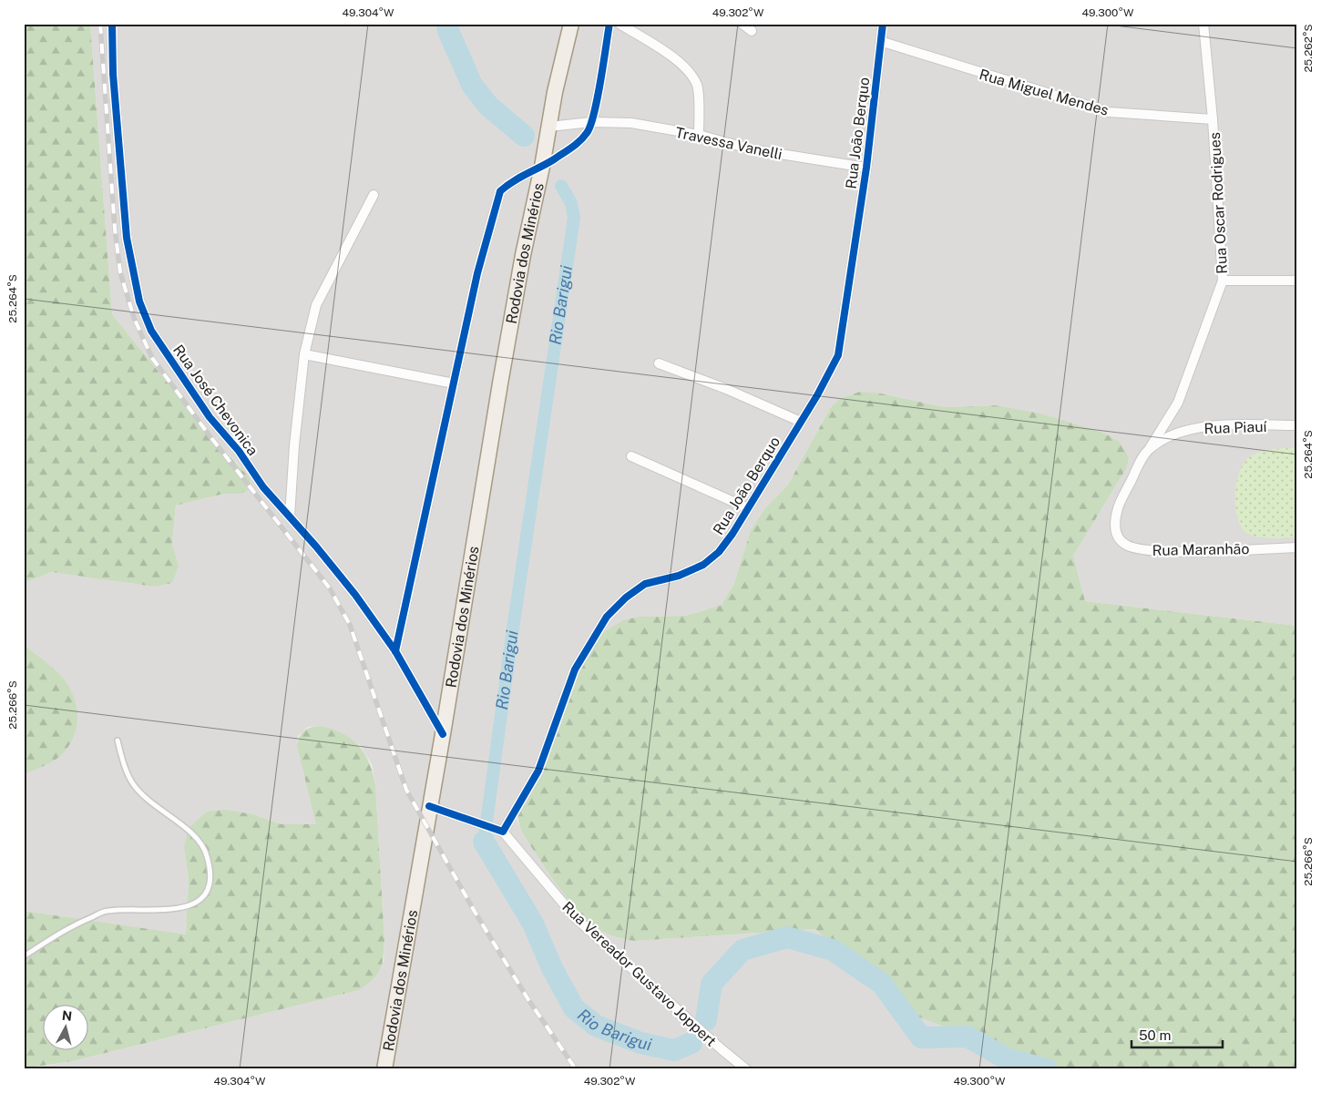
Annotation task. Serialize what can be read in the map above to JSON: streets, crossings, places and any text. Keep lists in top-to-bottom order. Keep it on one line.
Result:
{"streets":{"main road":["Rodovia dos Minérios"],"street":["Rua Miguel Mendes","Rua João Berquo","Travessa Vanelli","Rua Oscar Rodrigues","Rua José Chevonica","Rua Piauí","Rua Maranhão","Rua Vereador Gustavo Joppert"]},"crossings":[["Rua Miguel Mendes","Rua João Berquo"],["Rua Miguel Mendes","Rua Oscar Rodrigues"],["Rua João Berquo","Travessa Vanelli"],["Rua João Berquo","Rua Vereador Gustavo Joppert"],["Travessa Vanelli","Rodovia dos Minérios"],["Rua Oscar Rodrigues","Rua Piauí"],["Rua Oscar Rodrigues","Rua Maranhão"],["Rodovia dos Minérios","Rua José Chevonica"]],"water":["Rio Barigui"],"scale_bar":"50 m","north":"top","coordinates":["49.304°W","49.302°W","49.300°W","25.262°S","25.264°S","25.266°S"]}
